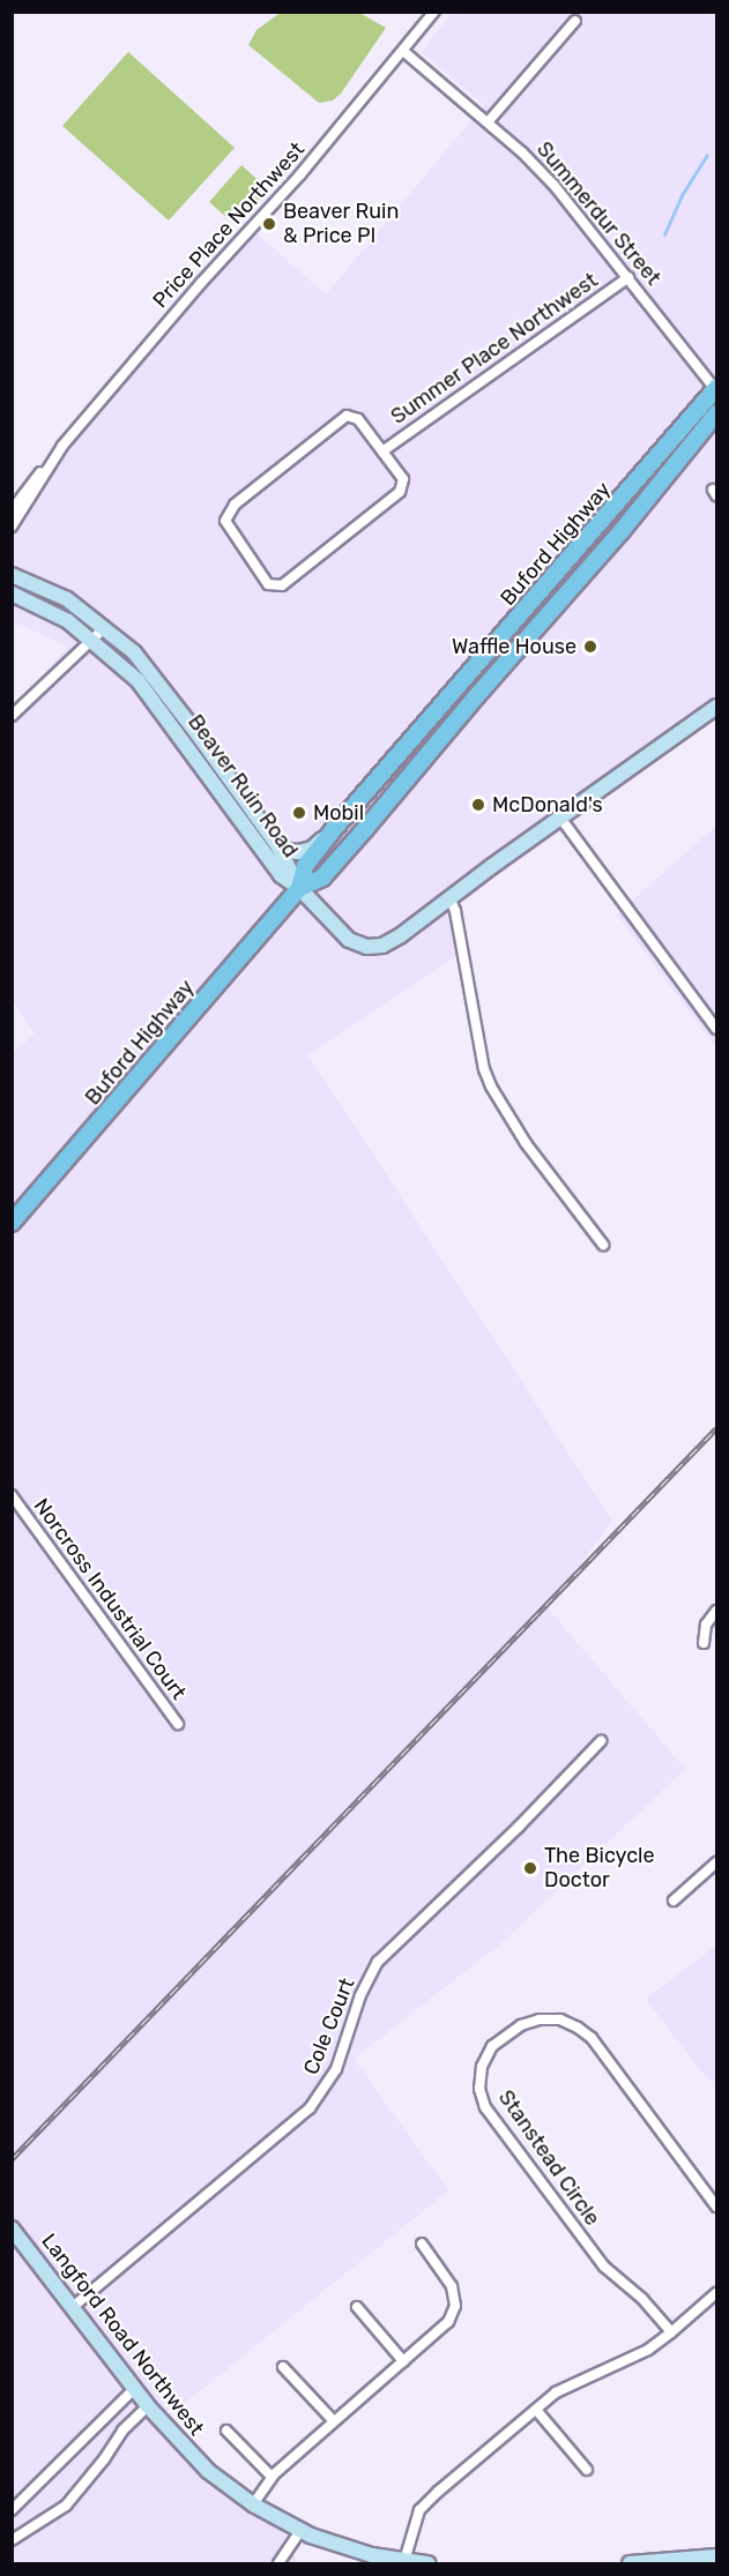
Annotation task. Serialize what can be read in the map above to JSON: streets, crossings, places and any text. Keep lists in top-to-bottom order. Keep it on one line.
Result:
{"streets":{"main road":["Buford Highway"],"street":["Summerdur Street","Price Place Northwest","Summer Place Northwest","Beaver Ruin Road","Norcross Industrial Court","Cole Court","Stanstead Circle","Langford Road Northwest"]},"crossings":[["Summerdur Street","Price Place Northwest"],["Summerdur Street","Summer Place Northwest"],["Summerdur Street","Buford Highway"],["Buford Highway","Beaver Ruin Road"],["Cole Court","Langford Road Northwest"]],"places":["Beaver Ruin & Price Pl","Waffle House","McDonald's","Mobil","The Bicycle Doctor"]}
